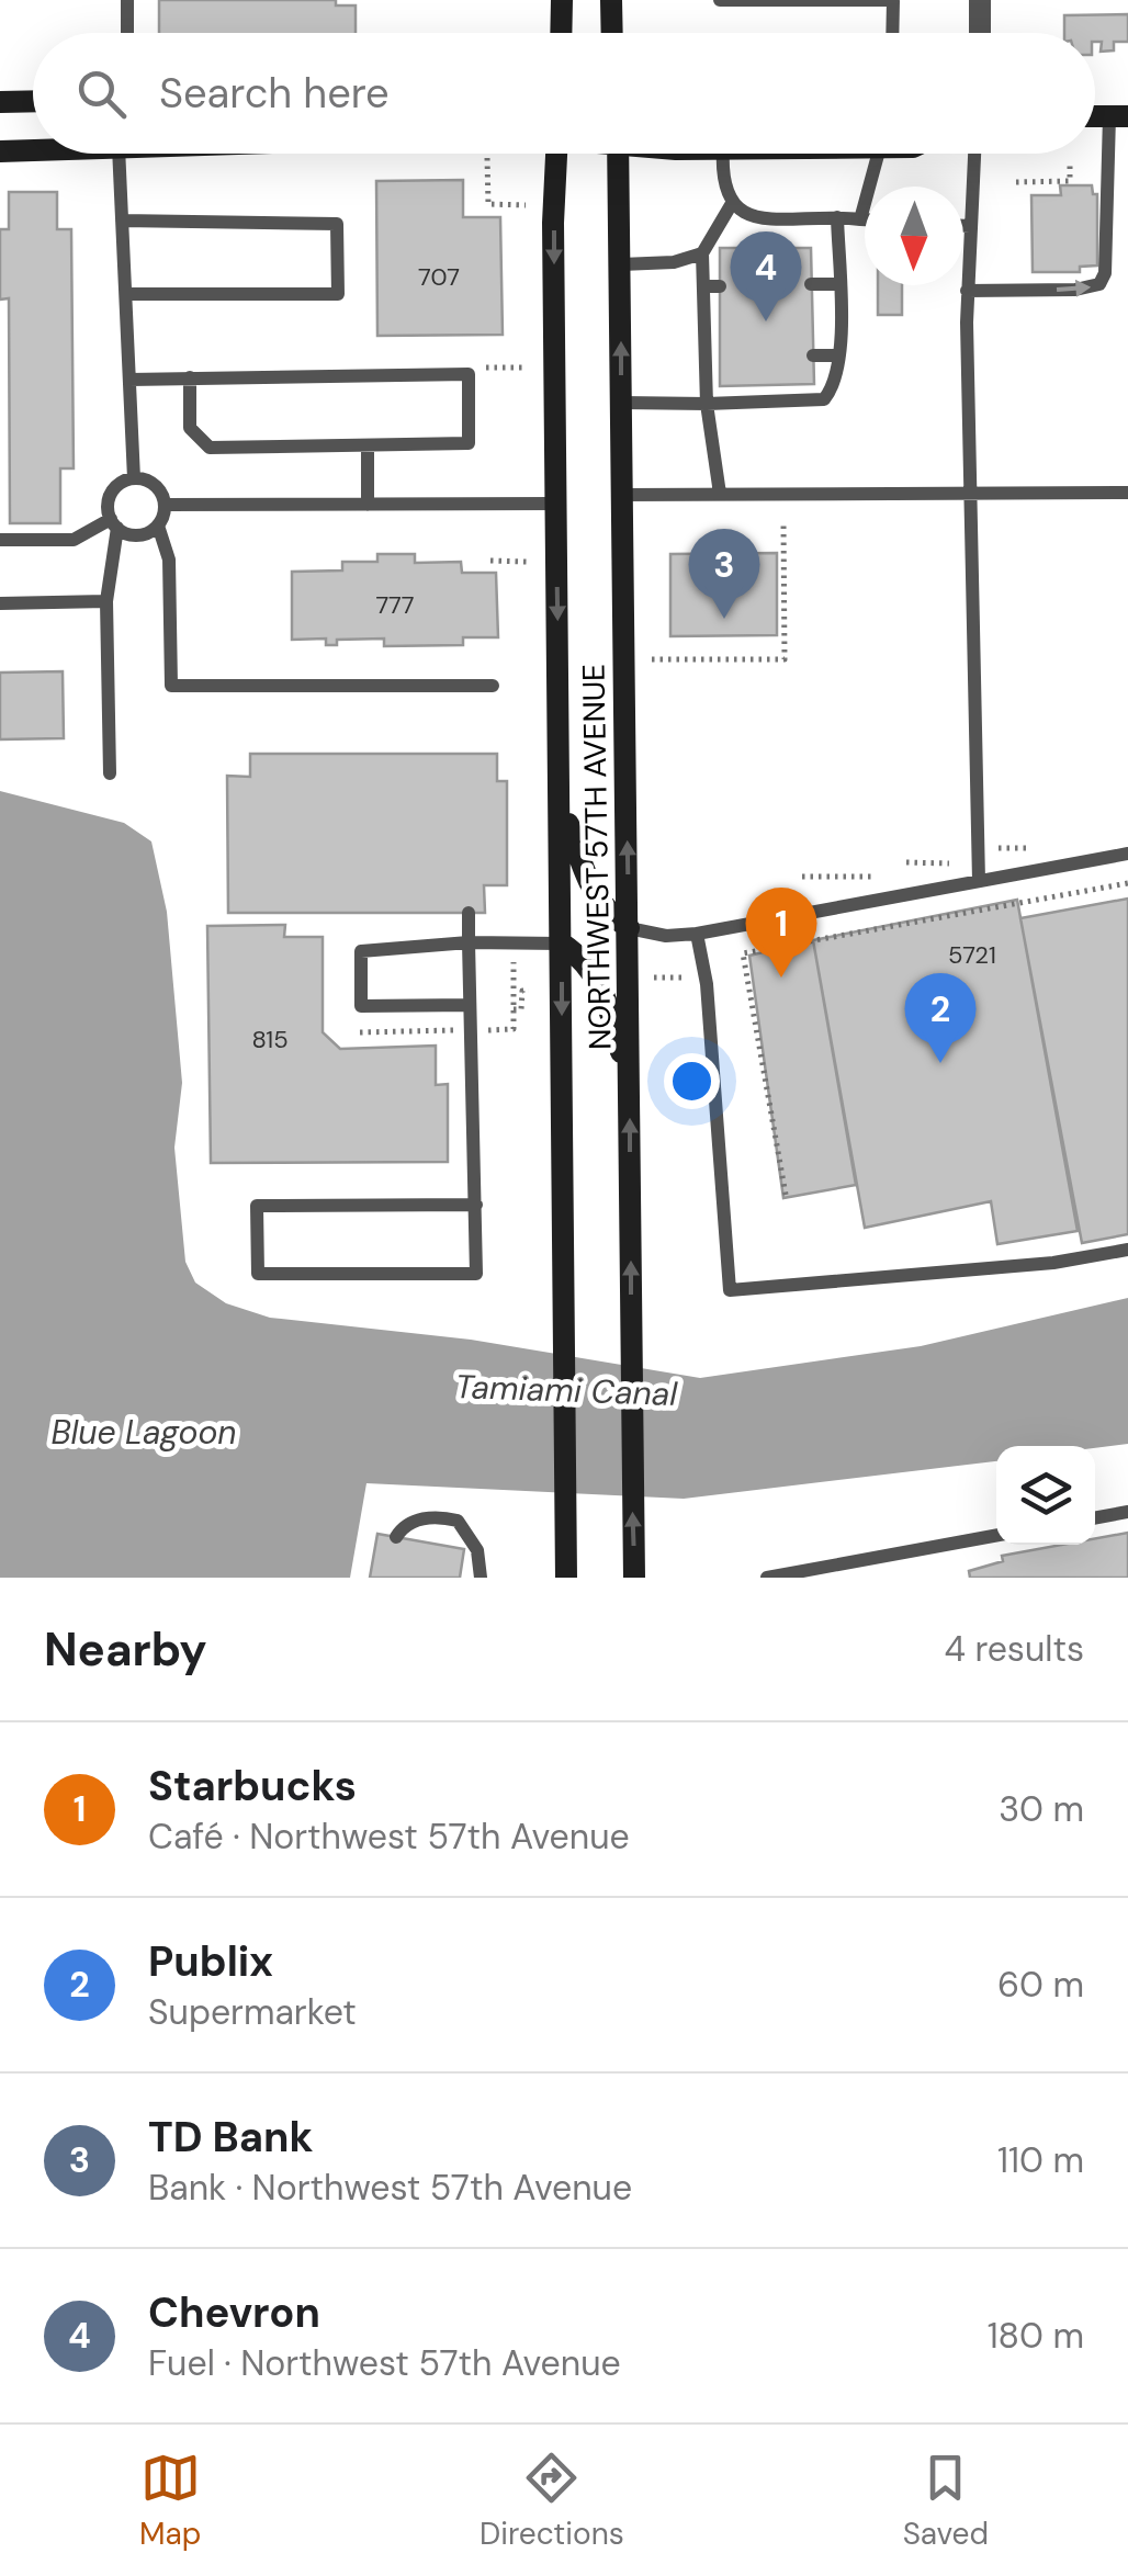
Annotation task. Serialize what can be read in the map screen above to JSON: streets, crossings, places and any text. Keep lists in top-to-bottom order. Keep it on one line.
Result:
{"streets":{"main road":["NORTHWEST 57TH AVENUE"]},"water":["Tamiami Canal","Blue Lagoon"],"house_numbers":["707","777","5721","815"],"north":"bottom","page":{"search":"Search here","pins":["4","3","1","2"],"heading":["Nearby","4 results"],"list":[{"mark":"1","name":"Starbucks","note":"Café · Northwest 57th Avenue","value":"30 m"},{"mark":"2","name":"Publix","note":"Supermarket","value":"60 m"},{"mark":"3","name":"TD Bank","note":"Bank · Northwest 57th Avenue","value":"110 m"},{"mark":"4","name":"Chevron","note":"Fuel · Northwest 57th Avenue","value":"180 m"}],"nav":["Map","Directions","Saved"]}}
